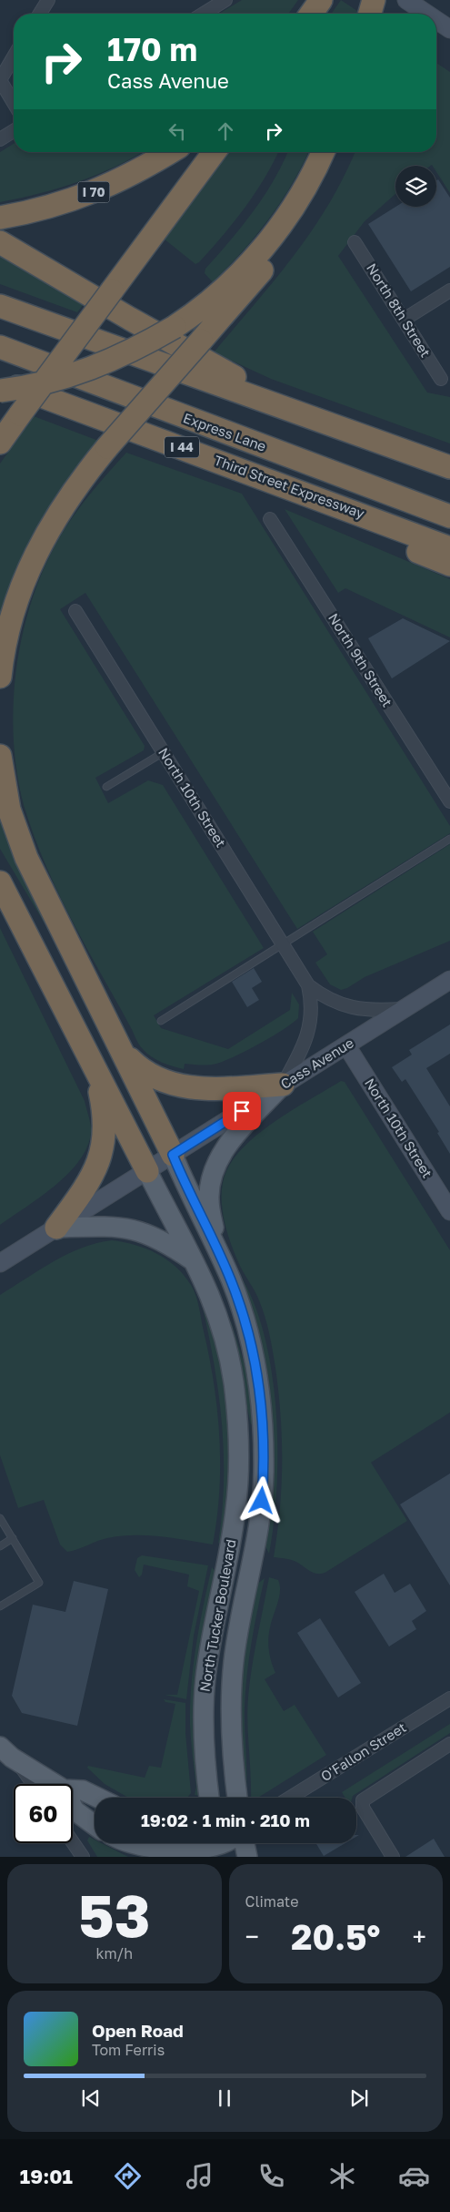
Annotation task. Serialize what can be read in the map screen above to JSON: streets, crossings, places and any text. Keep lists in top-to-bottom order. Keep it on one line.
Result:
{"streets":{"highway":["I 70","Express Lane","I 44","Third Street Expressway"],"main road":["North 10th Street","Cass Avenue","North Tucker Boulevard"],"street":["North 8th Street","North 9th Street","O'Fallon Street"]},"crossings":[["North 10th Street","Cass Avenue"],["Cass Avenue","North Tucker Boulevard"]],"page":{"turn":["170 m","Cass Avenue"],"limit":"60","trip":"19:02 · 1 min · 210 m","tile":[["53","km/h"],"Climate"],"heat":["−","20.5°","+"],"song":["Open Road","Tom Ferris"],"tabs":"19:01"}}
